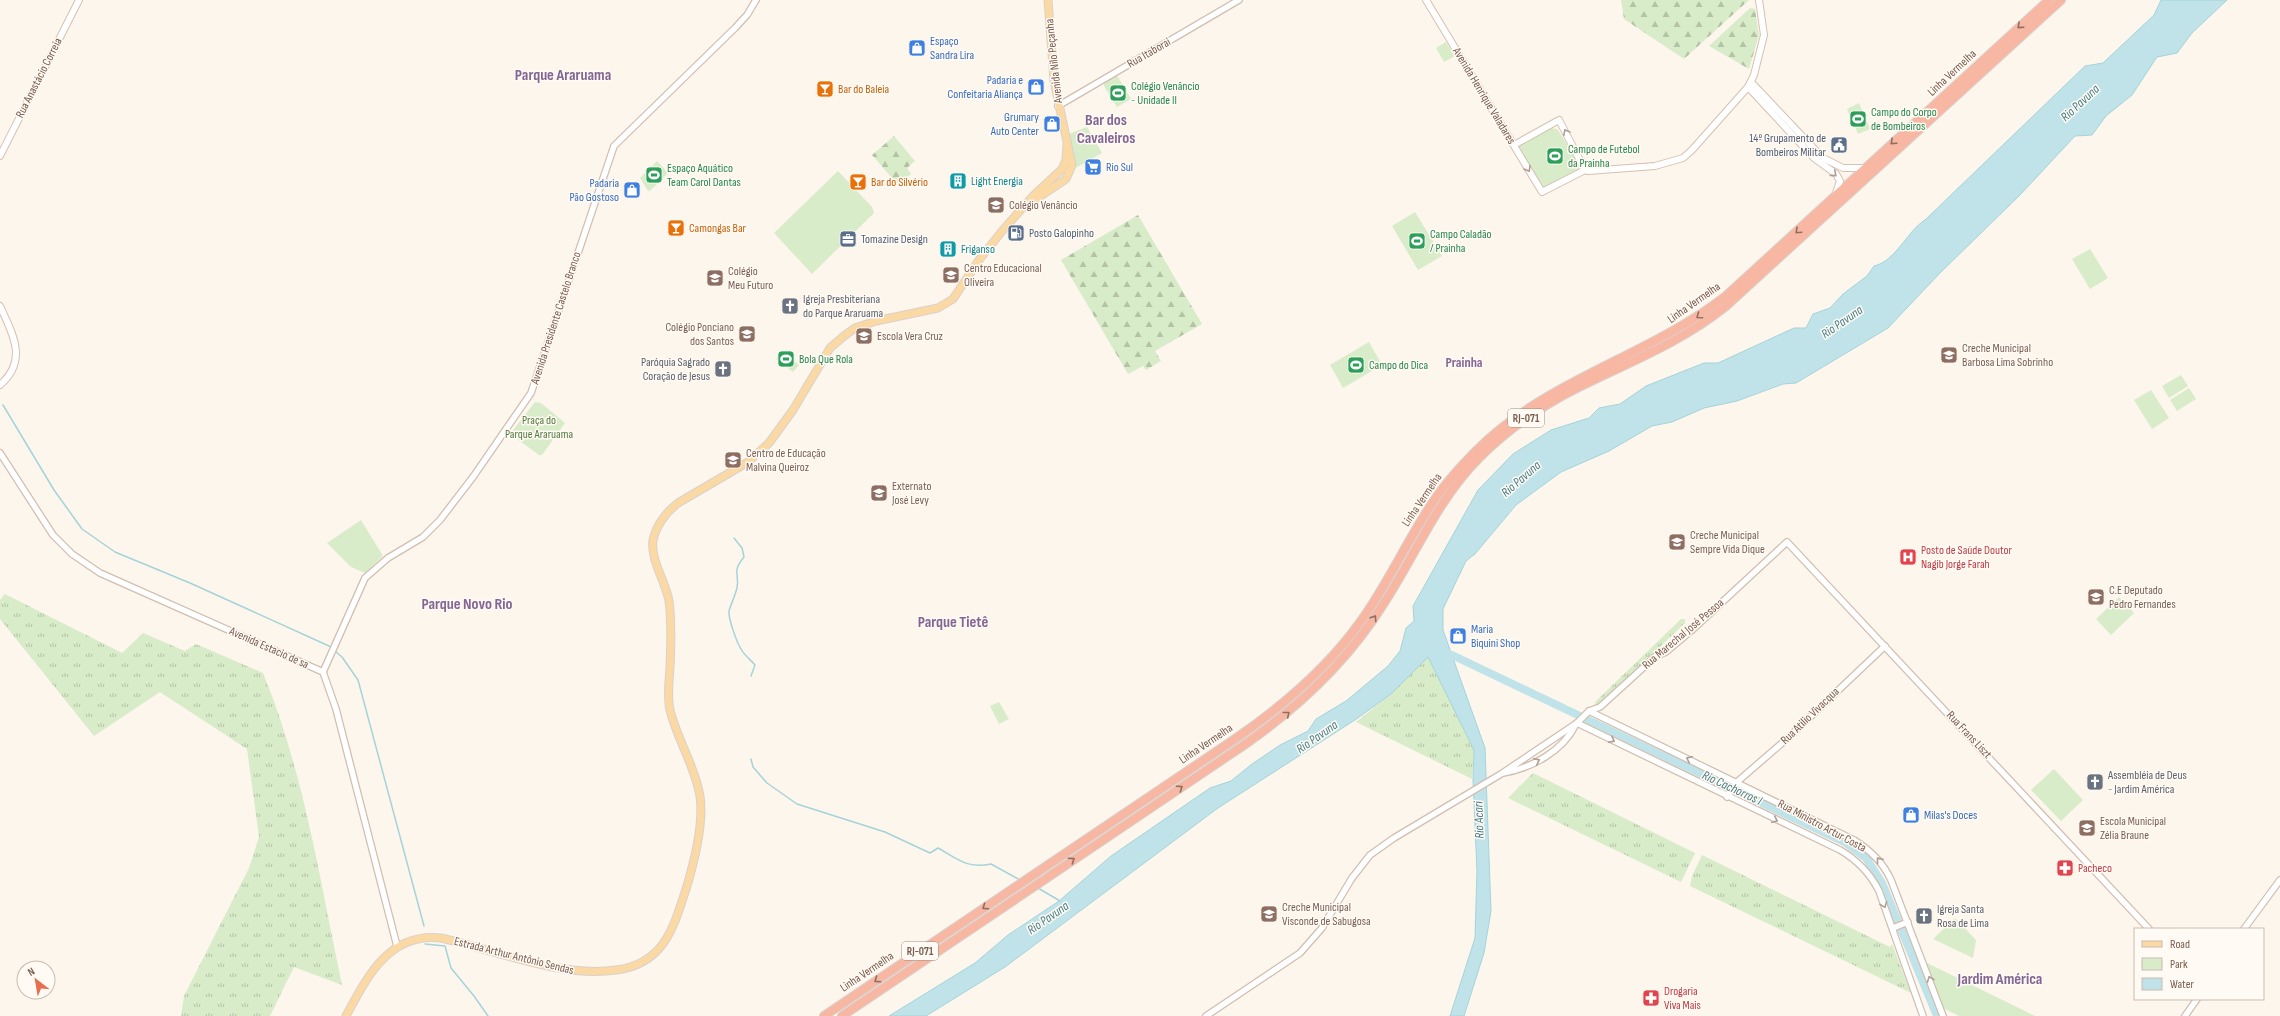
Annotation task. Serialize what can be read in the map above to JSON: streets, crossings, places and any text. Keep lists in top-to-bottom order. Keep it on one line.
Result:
{"streets":{"highway":["Linha Vermelha","RJ-071"],"main road":["Avenida Nilo Peçanha","Rua Anastácio Correia","Avenida Henrique Valadares","Estrada Arthur Antônio Sendas"],"street":["Rua Itaborai","Avenida Presidente Castelo Branco","Rua Marechal José Pessoa","Avenida Estacio de sa","Rua Atilio Vivacqua","Rua Frans Liszt","Rua Ministro Artur Costa"]},"crossings":[["Rua Itaborai","Avenida Nilo Peçanha"],["Avenida Nilo Peçanha","Estrada Arthur Antônio Sendas"],["Avenida Presidente Castelo Branco","Avenida Estacio de sa"],["Rua Marechal José Pessoa","Rua Frans Liszt"],["Rua Marechal José Pessoa","Rua Ministro Artur Costa"],["Avenida Estacio de sa","Estrada Arthur Antônio Sendas"],["Rua Atilio Vivacqua","Rua Frans Liszt"],["Rua Atilio Vivacqua","Rua Ministro Artur Costa"]],"districts":["Parque Araruama","Bar dos Cavaleiros","Prainha","Parque Novo Rio","Parque Tietê","Jardim América"],"water":["Rio Pavuna","Rio Cachorros I","Rio Acari"],"parks":["Praça do Parque Araruama"],"places":{"shop":["Espaço Sandra Lira","Padaria e Confeitaria Aliança","Grumary Auto Center","Padaria Pão Gostoso","Maria Biquini Shop","Milas's Doces"],"bar":["Bar do Baleia","Bar do Silvério","Camongas Bar"],"sports":["Colégio Venâncio - Unidade II","Campo do Corpo de Bombeiros","Campo de Futebol da Prainha","Espaço Aquático Team Carol Dantas","Campo Caladão / Prainha","Bola Que Rola","Campo do Dica"],"public building":["14º Grupamento de Bombeiros Militar"],"supermarket":["Rio Sul"],"building":["Light Energia","Friganso"],"school or university":["Colégio Venâncio","Centro Educacional Oliveira","Colégio Meu Futuro","Colégio Ponciano dos Santos","Escola Vera Cruz","Creche Municipal Barbosa Lima Sobrinho","Centro de Educação Malvina Queiroz","Externato José Levy","Creche Municipal Sempre Vida Dique","C.E Deputado Pedro Fernandes","Escola Municipal Zélia Braune","Creche Municipal Visconde de Sabugosa"],"fuel station":["Posto Galopinho"],"office":["Tomazine Design"],"church":["Igreja Presbiteriana do Parque Araruama","Paróquia Sagrado Coração de Jesus","Assembléia de Deus - Jardim América","Igreja Santa Rosa de Lima"],"hospital":["Posto de Saúde Doutor Nagib Jorge Farah"],"pharmacy":["Pacheco","Drogaria Viva Mais"]},"legend":["Road","Park","Water"],"north":"top left"}
